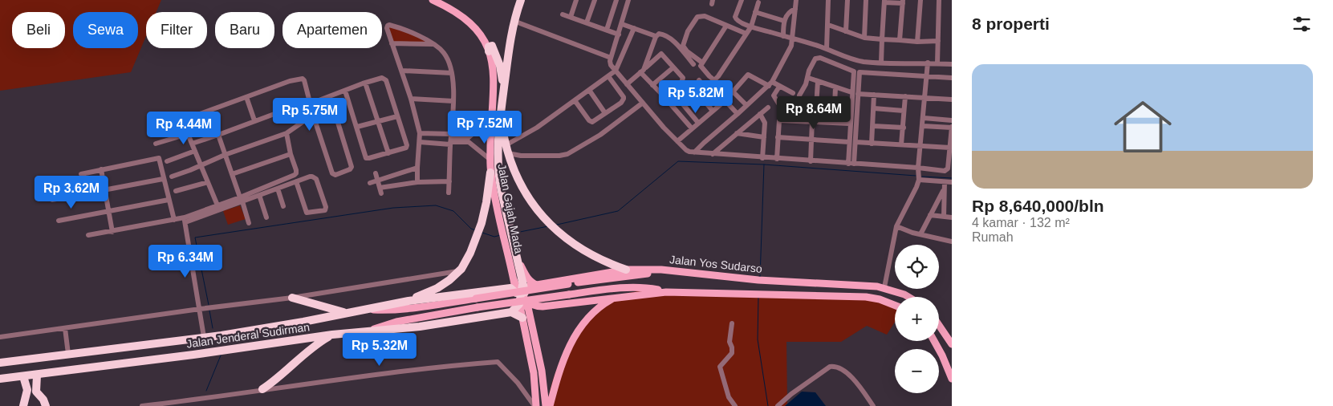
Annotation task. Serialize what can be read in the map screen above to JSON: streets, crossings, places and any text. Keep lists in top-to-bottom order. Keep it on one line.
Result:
{"streets":{"highway":["Jalan Gajah Mada","Jalan Jenderal Sudirman"],"main road":["Jalan Yos Sudarso"]},"crossings":[["Jalan Gajah Mada","Jalan Yos Sudarso"],["Jalan Gajah Mada","Jalan Jenderal Sudirman"],["Jalan Yos Sudarso","Jalan Jenderal Sudirman"]],"page":{"heading":"8 properti","chip":["Beli","Sewa","Filter","Baru","Apartemen"],"list":[{"name":"Rp 8,640,000/bln","note":"4 kamar · 132 m² · Rumah"}],"price":["Rp 5.82M","Rp 8.64M","Rp 5.75M","Rp 7.52M","Rp 4.44M","Rp 3.62M","Rp 6.34M","Rp 5.32M"],"map_buttons":["+","−"]}}
